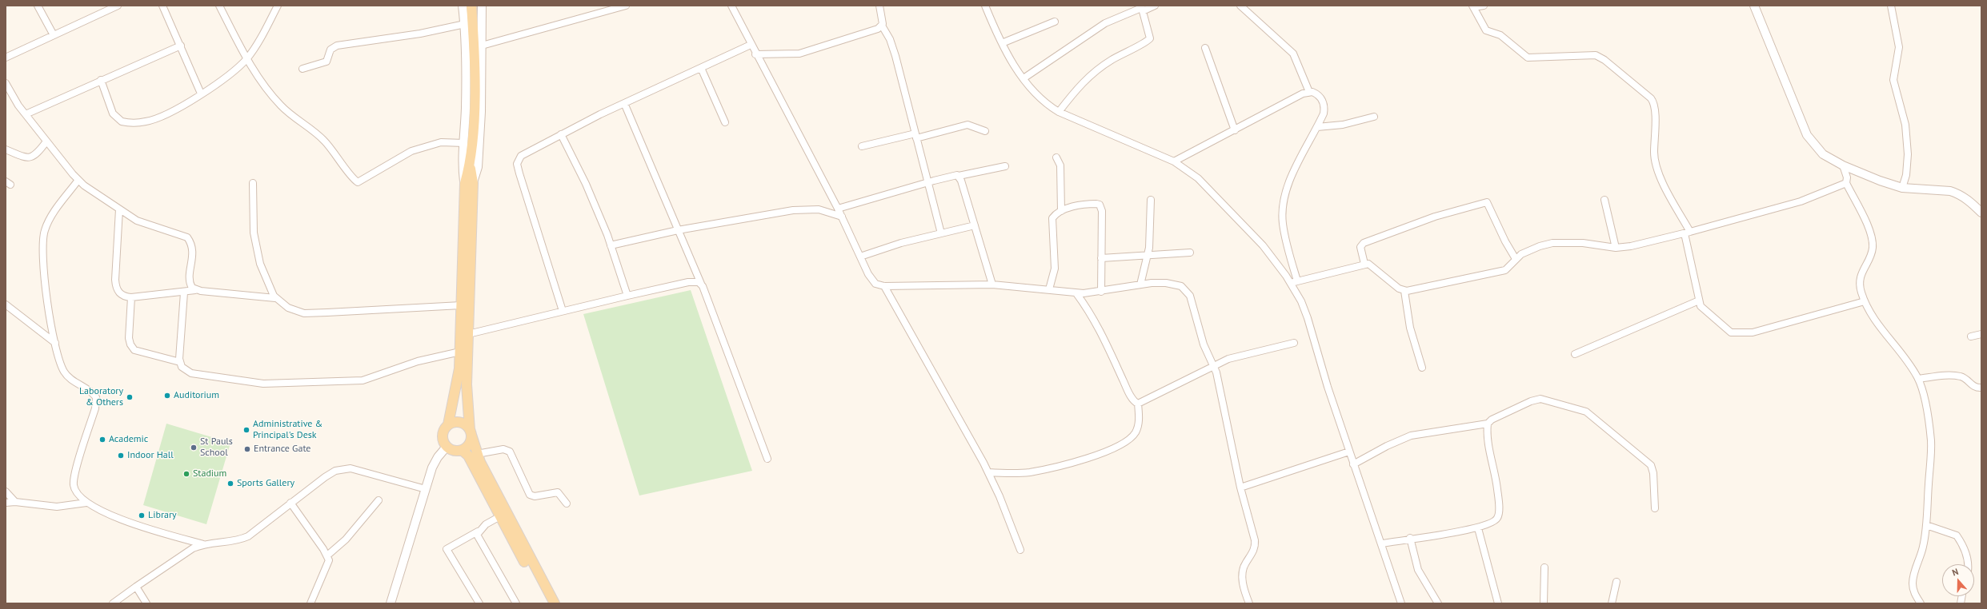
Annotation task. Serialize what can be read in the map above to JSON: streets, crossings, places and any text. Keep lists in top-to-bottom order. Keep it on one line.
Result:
{"places":["Auditorium","Laboratory & Others","Administrative & Principal's Desk","Academic","St Pauls School","Entrance Gate","Indoor Hall","Stadium","Sports Gallery","Library"],"north":"top"}
